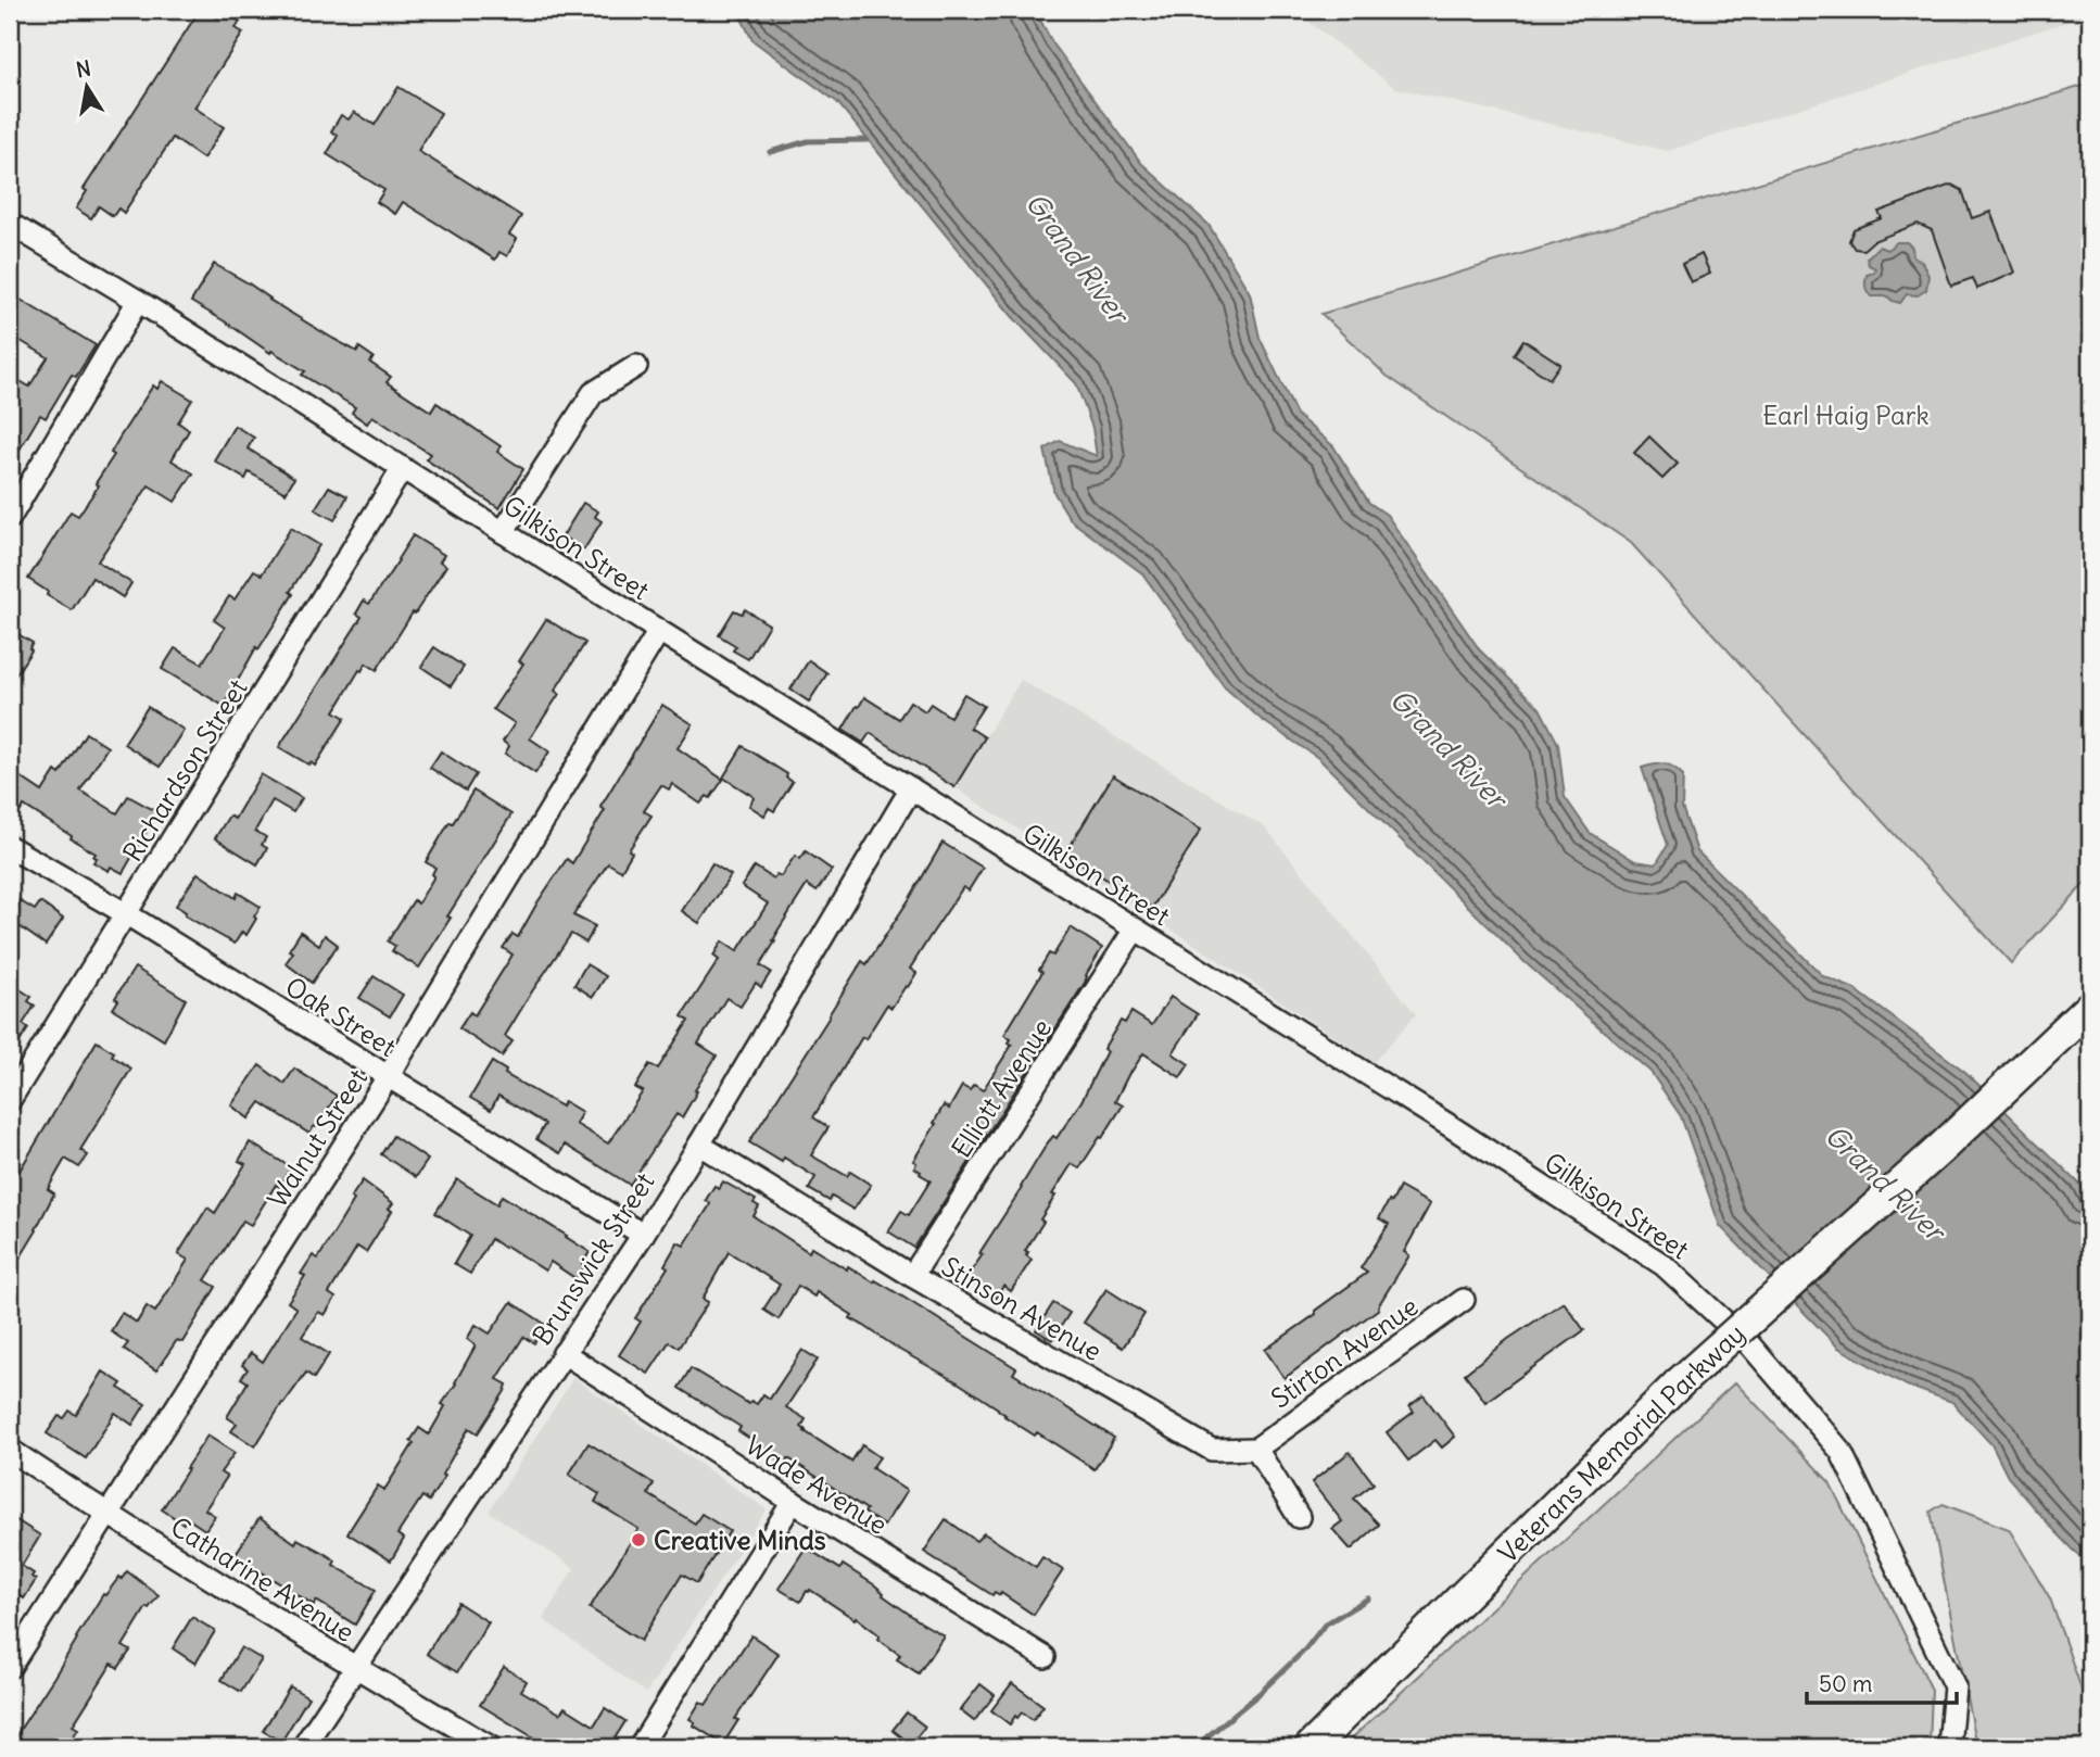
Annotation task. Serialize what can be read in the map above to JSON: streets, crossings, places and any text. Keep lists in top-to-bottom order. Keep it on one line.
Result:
{"streets":{"main road":["Veterans Memorial Parkway"],"street":["Gilkison Street","Richardson Street","Oak Street","Elliott Avenue","Walnut Street","Brunswick Street","Stinson Avenue","Stirton Avenue","Wade Avenue","Catharine Avenue"]},"crossings":[["Gilkison Street","Richardson Street"],["Gilkison Street","Elliott Avenue"],["Gilkison Street","Walnut Street"],["Gilkison Street","Brunswick Street"],["Richardson Street","Oak Street"],["Oak Street","Walnut Street"],["Oak Street","Brunswick Street"],["Elliott Avenue","Stinson Avenue"],["Walnut Street","Catharine Avenue"],["Brunswick Street","Stinson Avenue"],["Brunswick Street","Wade Avenue"],["Brunswick Street","Catharine Avenue"],["Stinson Avenue","Stirton Avenue"]],"water":["Grand River"],"parks":["Earl Haig Park"],"places":["Creative Minds"],"scale_bar":"50 m","north":"top"}
